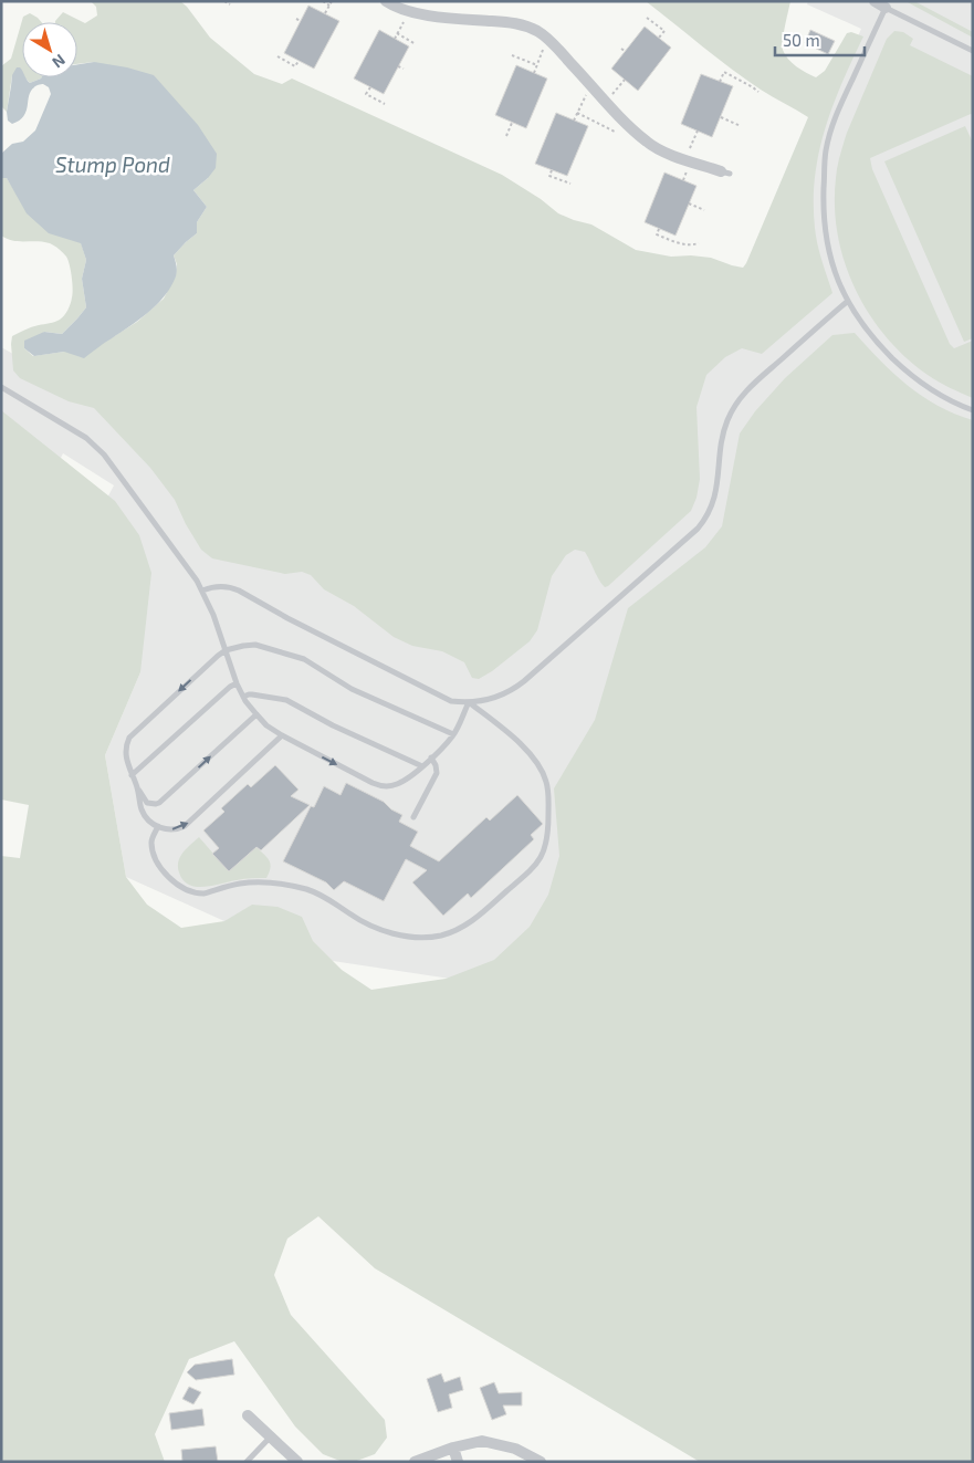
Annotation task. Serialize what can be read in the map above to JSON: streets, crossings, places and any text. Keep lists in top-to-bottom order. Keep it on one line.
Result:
{"water":["Stump Pond"],"scale_bar":"50 m","north":"bottom right"}
